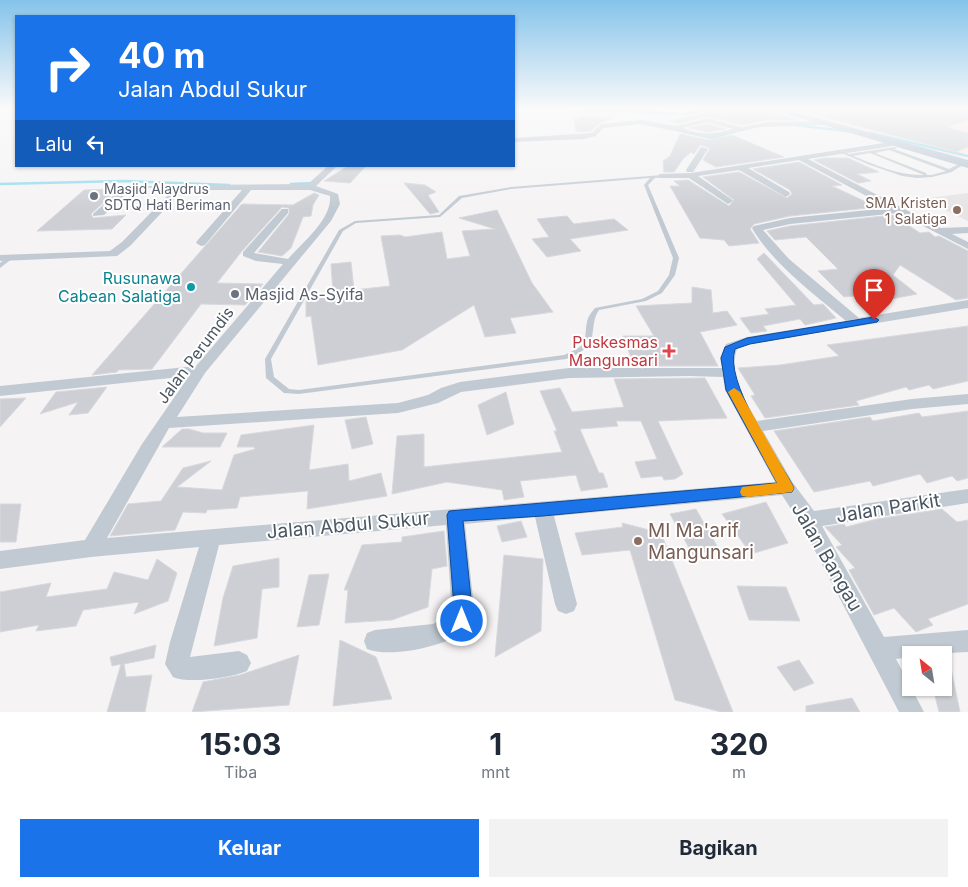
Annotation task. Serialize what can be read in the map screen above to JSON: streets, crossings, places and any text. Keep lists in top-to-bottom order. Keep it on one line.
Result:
{"streets":{"street":["Jalan Perumdis","Jalan Parkit","Jalan Abdul Sukur","Jalan Bangau"]},"crossings":[["Jalan Perumdis","Jalan Abdul Sukur"],["Jalan Parkit","Jalan Bangau"],["Jalan Abdul Sukur","Jalan Bangau"]],"places":{"other":["Masjid Alaydrus SDTQ Hati Beriman","SMA Kristen 1 Salatiga","Rusunawa Cabean Salatiga","Masjid As-Syifa","MI Ma'arif Mangunsari"],"health":["Puskesmas Mangunsari"]},"north":"top left","page":{"turn":["40 m","Jalan Abdul Sukur"],"then":"Lalu","eta":["15:03","Tiba","1","mnt","320","m"],"buttons":["Keluar","Bagikan"]}}
